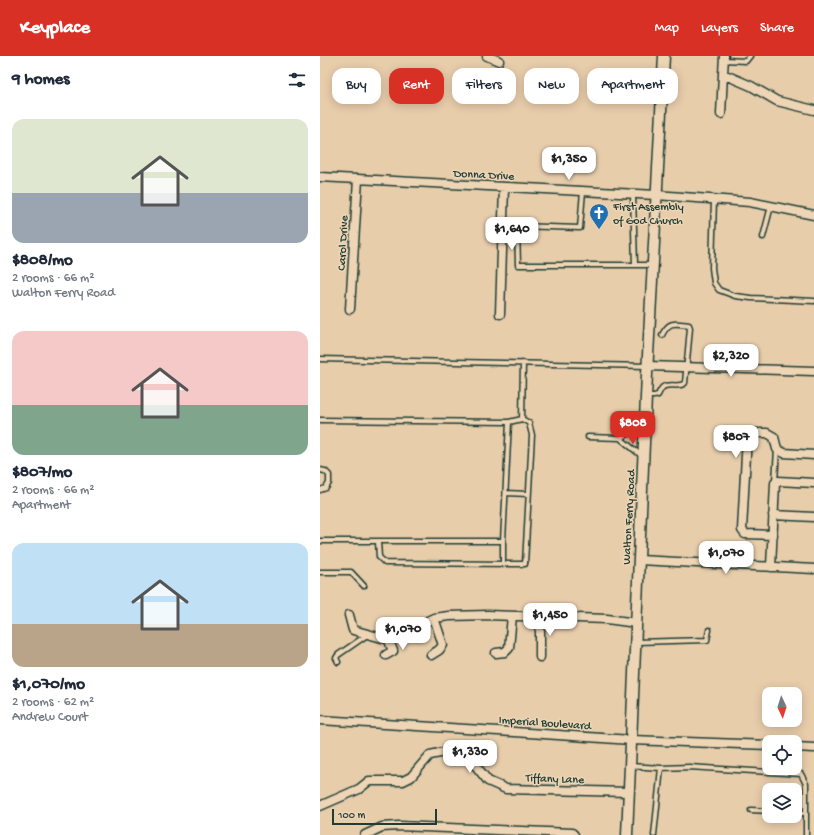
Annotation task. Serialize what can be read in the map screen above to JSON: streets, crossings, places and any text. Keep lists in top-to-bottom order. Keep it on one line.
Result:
{"streets":{"street":["Donna Drive","Carol Drive","Walton Ferry Road","Imperial Boulevard","Tiffany Lane"]},"crossings":[["Donna Drive","Carol Drive"],["Donna Drive","Walton Ferry Road"],["Walton Ferry Road","Imperial Boulevard"],["Walton Ferry Road","Tiffany Lane"]],"places":{"church":["First Assembly of God Church"]},"scale_bar":"100 m","north":"bottom","page":{"header":"Keyplace","nav":["Map","Layers","Share"],"heading":"9 homes","chip":["Buy","Rent","Filters","New","Apartment"],"list":[{"name":"$808/mo","note":"2 rooms · 66 m² · Walton Ferry Road"},{"name":"$807/mo","note":"2 rooms · 66 m² · Apartment"},{"name":"$1,070/mo","note":"2 rooms · 62 m² · Andrew Court"}],"price":["$1,350","$1,640","$2,320","$808","$807","$1,070","$1,450","$1,070","$1,330"],"scale":"100 m"}}
